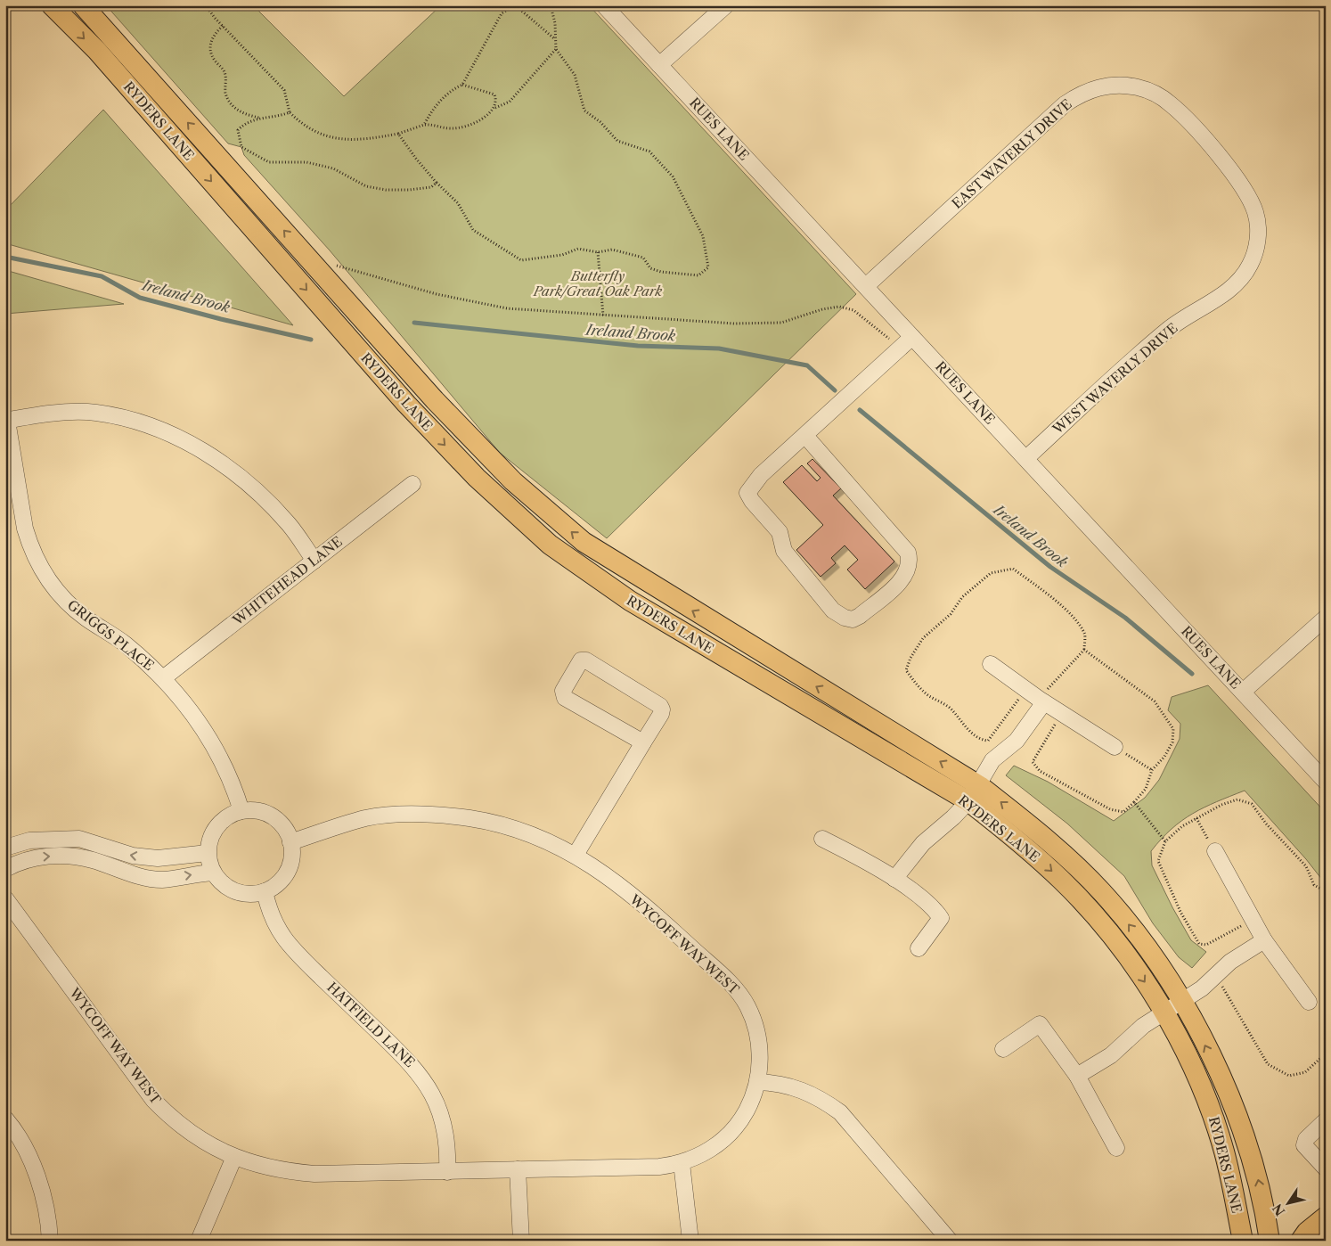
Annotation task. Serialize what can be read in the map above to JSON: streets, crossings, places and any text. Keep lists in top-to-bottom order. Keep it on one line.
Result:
{"streets":{"main road":["RYDERS LANE"],"street":["RUES LANE","EAST WAVERLY DRIVE","WEST WAVERLY DRIVE","WHITEHEAD LANE","GRIGGS PLACE","WYCOFF WAY WEST","HATFIELD LANE"]},"crossings":[["RUES LANE","EAST WAVERLY DRIVE"],["RUES LANE","WEST WAVERLY DRIVE"],["EAST WAVERLY DRIVE","WEST WAVERLY DRIVE"],["WHITEHEAD LANE","GRIGGS PLACE"],["GRIGGS PLACE","HATFIELD LANE"],["WYCOFF WAY WEST","HATFIELD LANE"]],"water":["Ireland Brook"],"parks":["Butterfly Park/Great Oak Park"],"north":"bottom left"}
